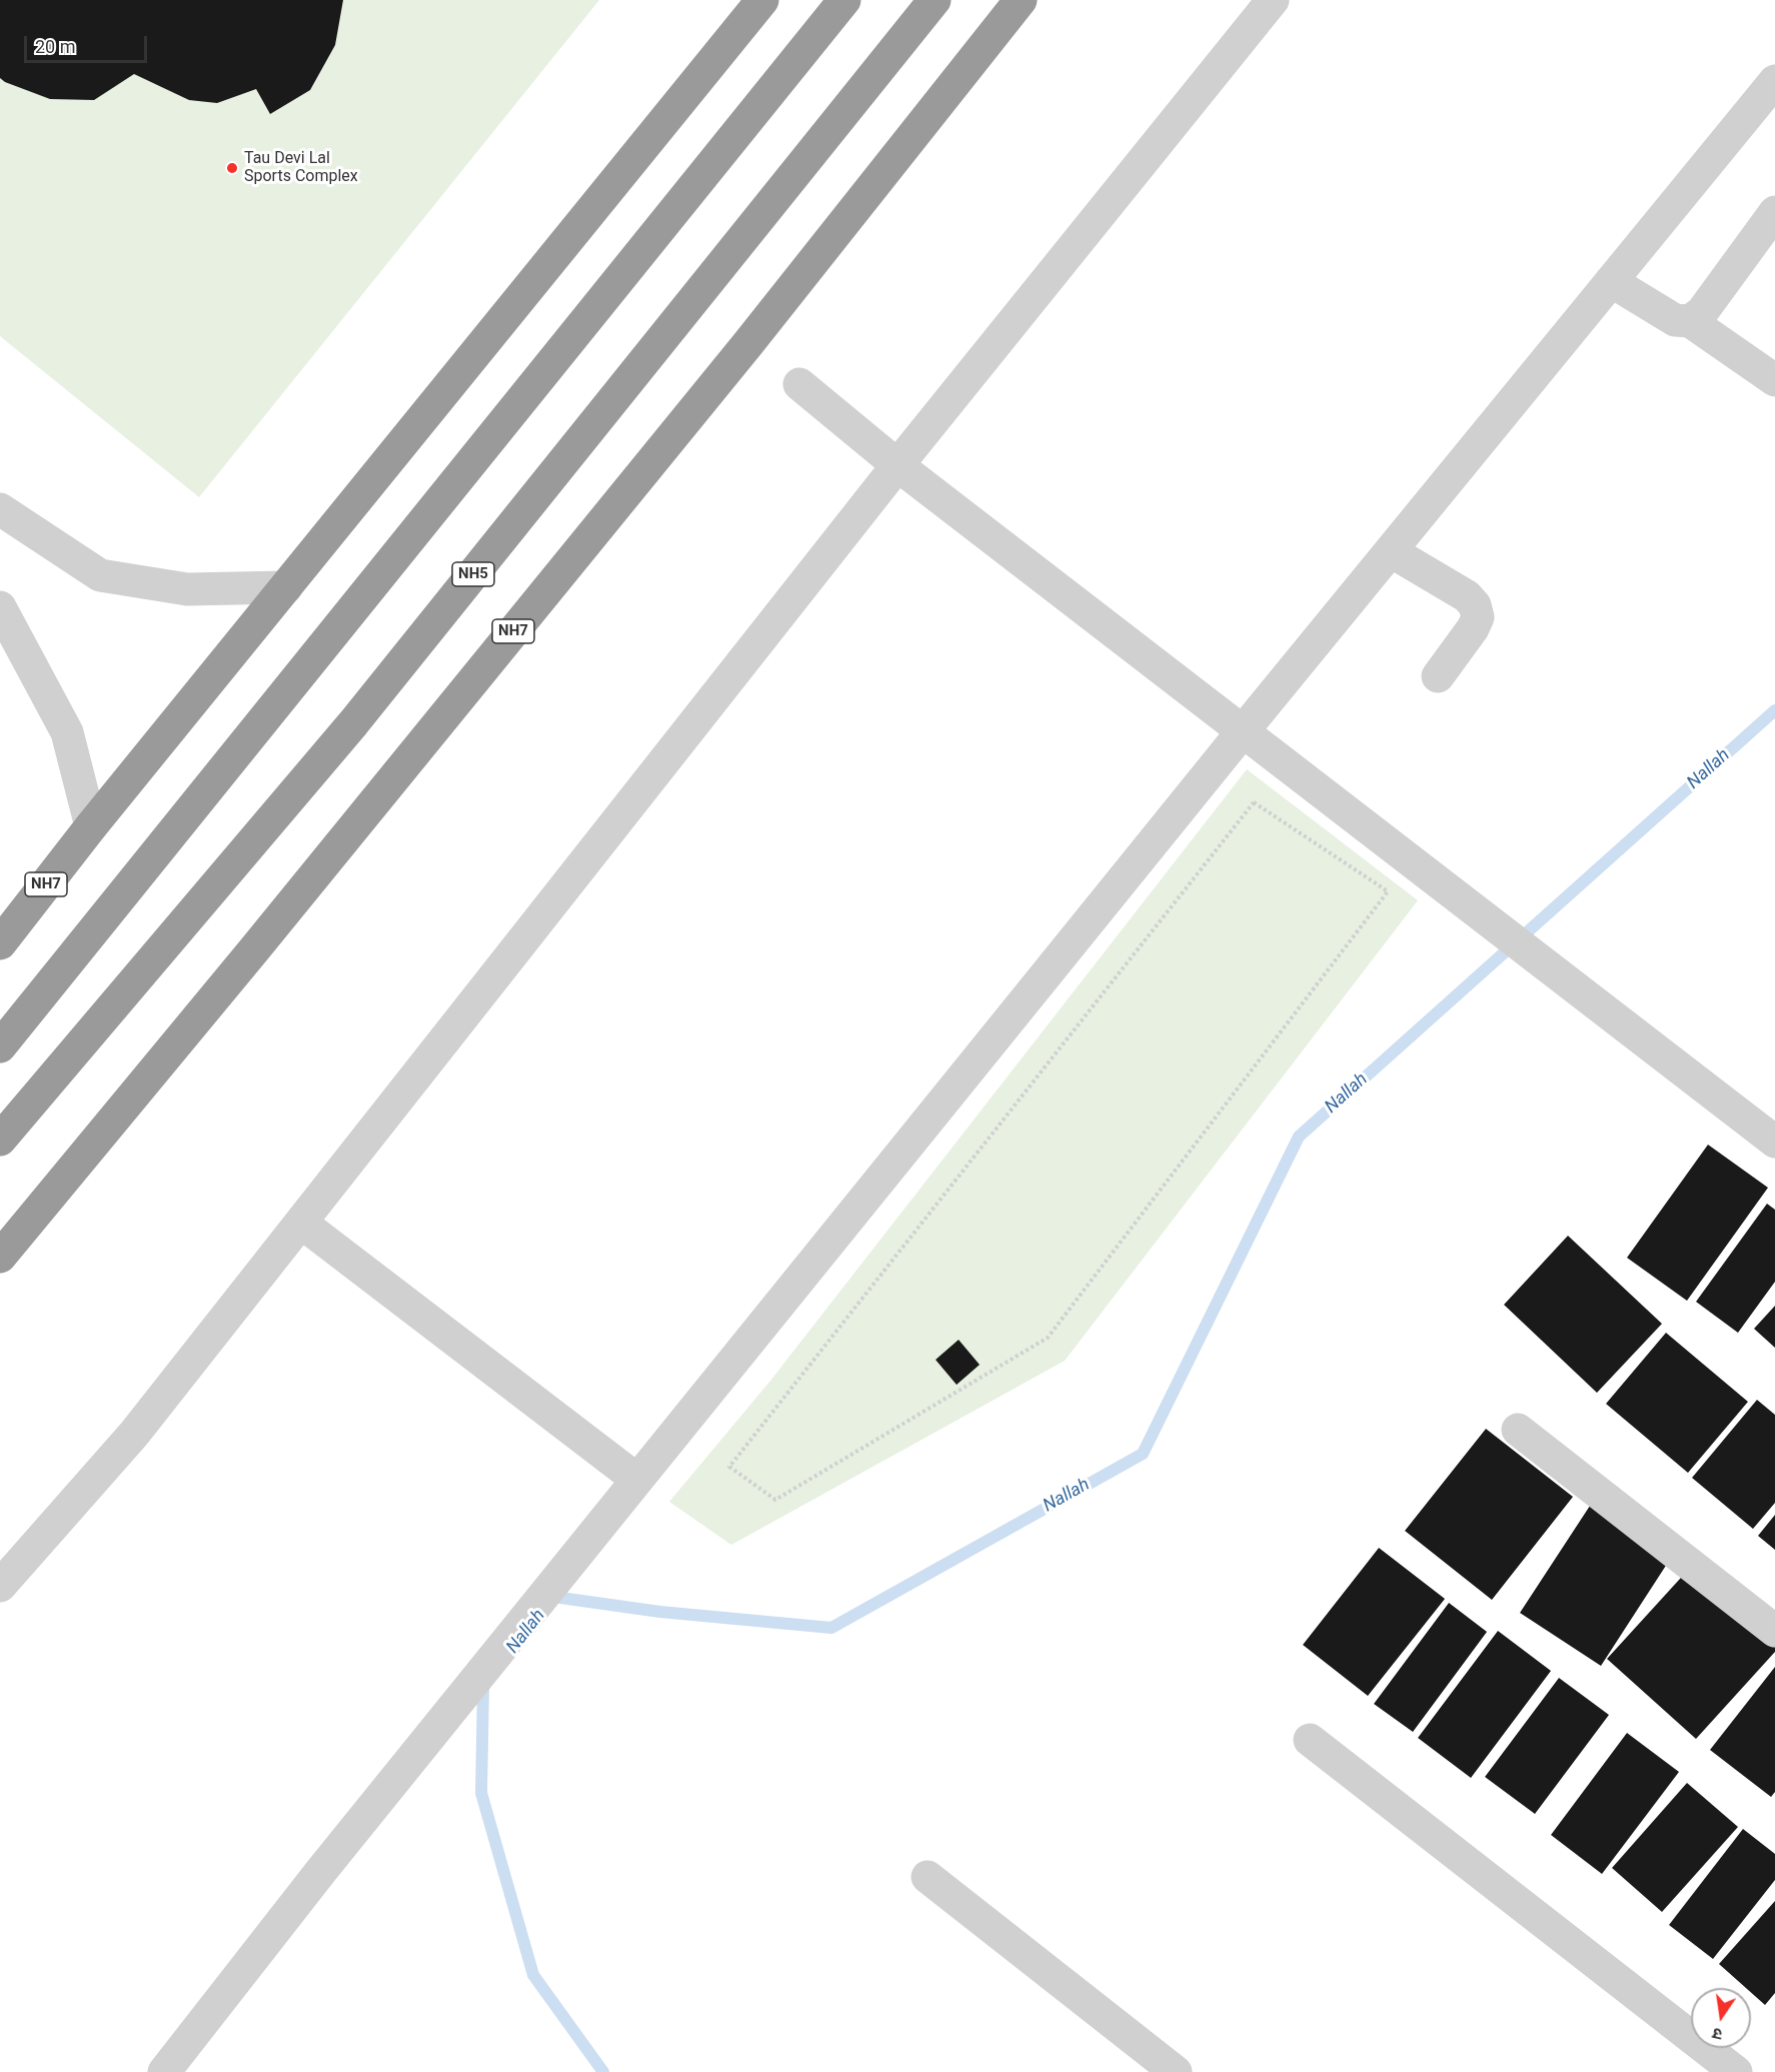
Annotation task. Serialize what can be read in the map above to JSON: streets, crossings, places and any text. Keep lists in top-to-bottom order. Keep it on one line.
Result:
{"streets":{"highway":["NH5","NH7"]},"water":["Nallah"],"places":["Tau Devi Lal Sports Complex"],"scale_bar":"20 m","north":"bottom"}
